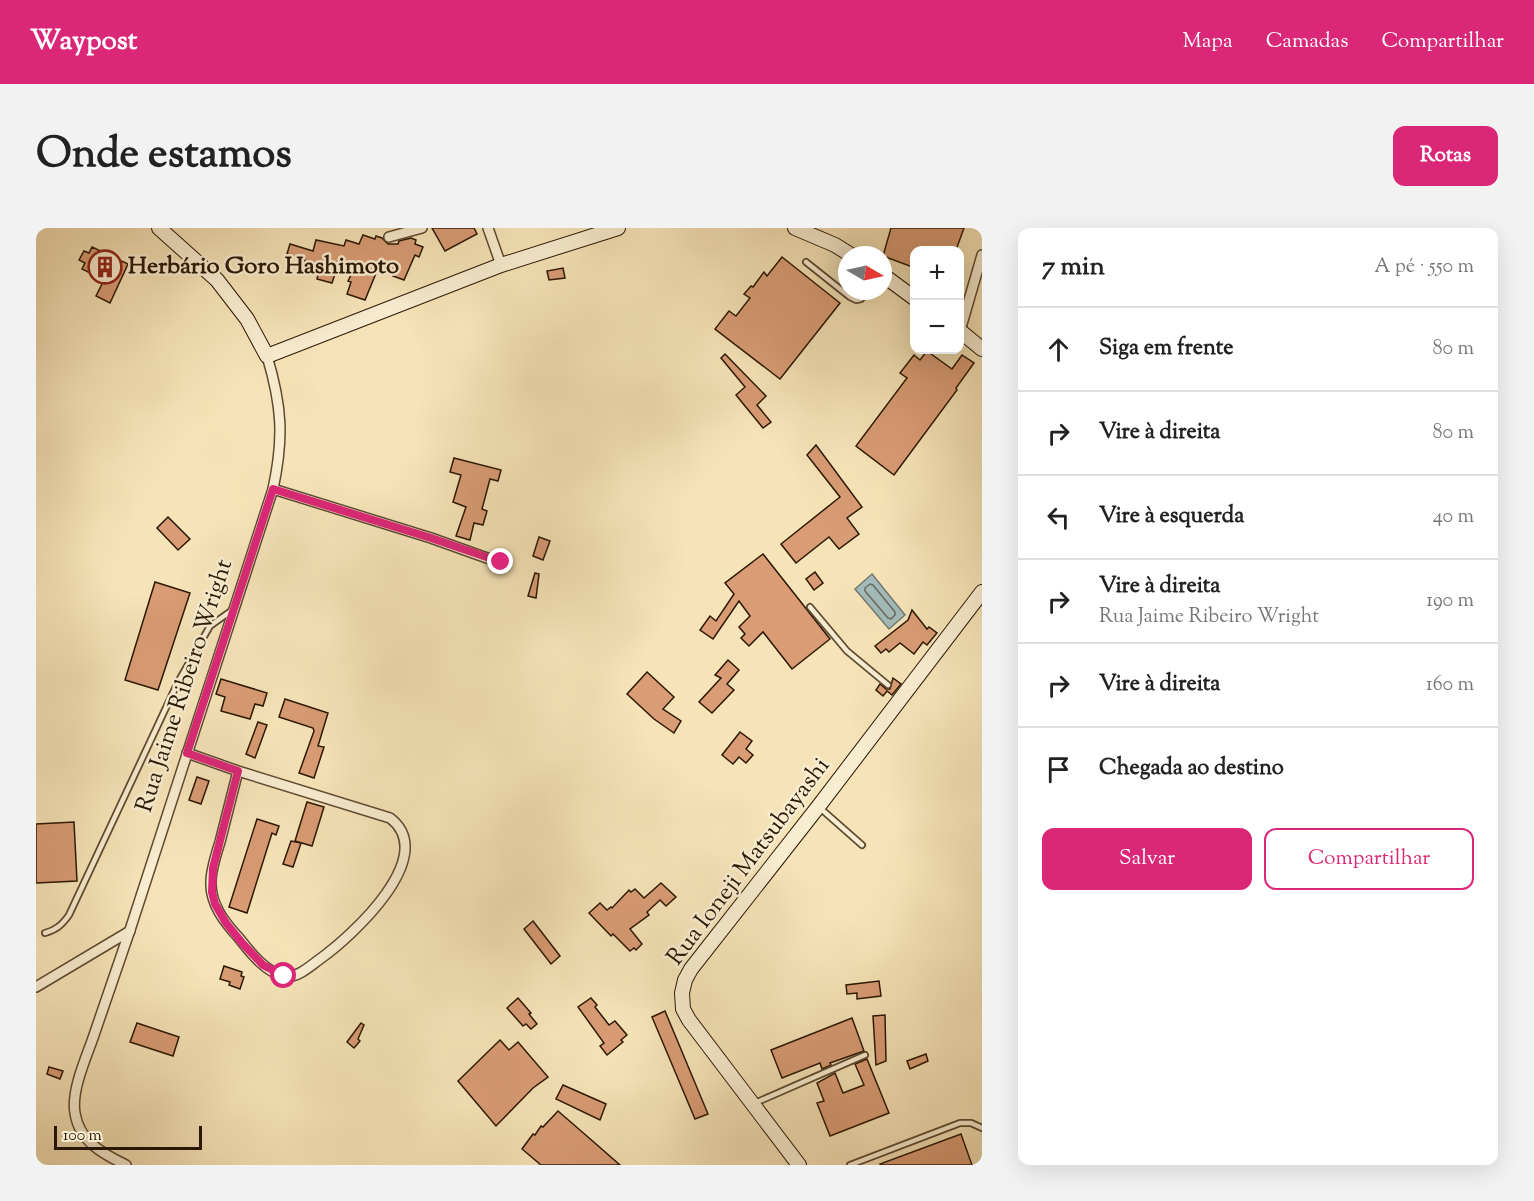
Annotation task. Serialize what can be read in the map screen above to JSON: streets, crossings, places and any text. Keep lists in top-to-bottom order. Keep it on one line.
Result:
{"streets":{"main road":["Rua Jaime Ribeiro Wright","Rua Ioneji Matsubayashi"]},"places":{"building":["Herbário Goro Hashimoto"]},"scale_bar":"100 m","north":"right","page":{"header":"Waypost","nav":["Mapa","Camadas","Compartilhar"],"title":"Onde estamos","buttons":["Rotas",["Salvar","Compartilhar"]],"heading":["7 min","A pé · 550 m"],"map_buttons":["+","−"],"list":[["Siga em frente","80 m"],["Vire à direita","80 m"],["Vire à esquerda","40 m"],["Vire à direita","Rua Jaime Ribeiro Wright","190 m"],["Vire à direita","160 m"],"Chegada ao destino"],"scale":"100 m"}}
